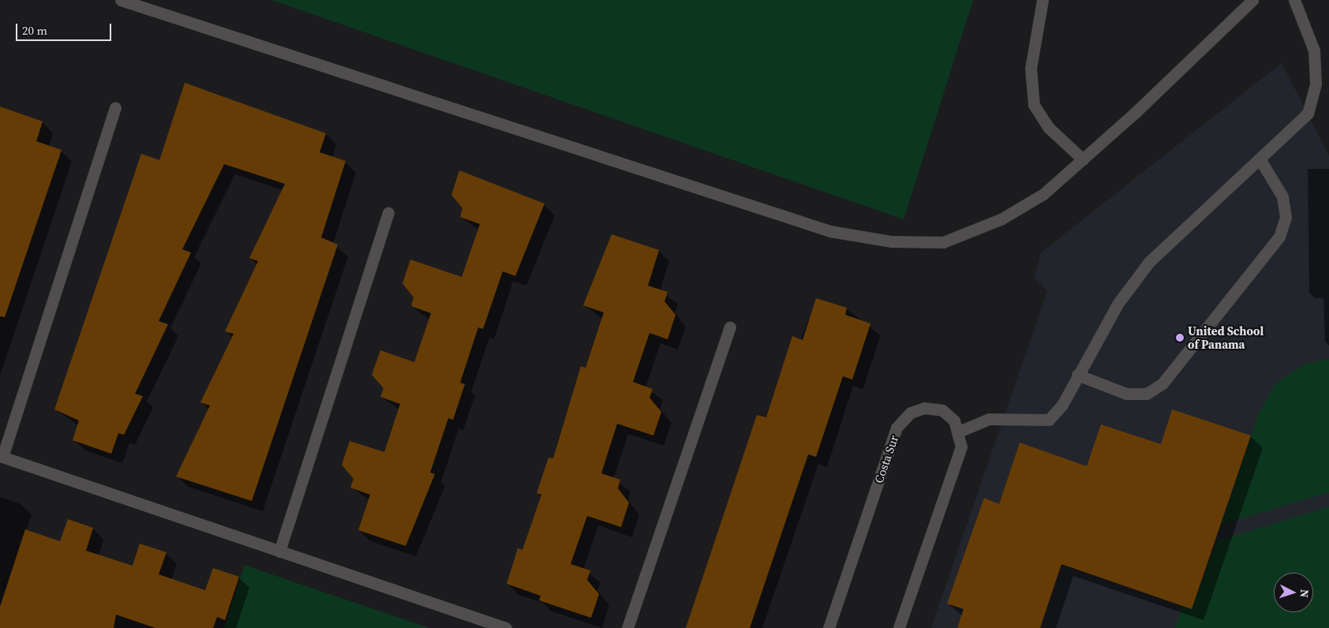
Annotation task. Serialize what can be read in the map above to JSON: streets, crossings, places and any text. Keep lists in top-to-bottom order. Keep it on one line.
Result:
{"streets":{"street":["Costa Sur"]},"places":["United School of Panama"],"scale_bar":"20 m","north":"right"}
